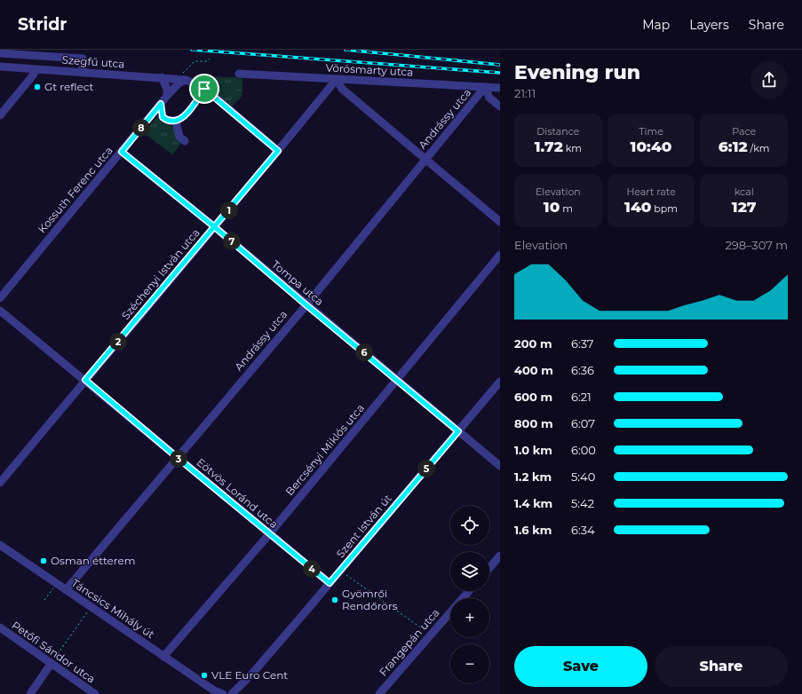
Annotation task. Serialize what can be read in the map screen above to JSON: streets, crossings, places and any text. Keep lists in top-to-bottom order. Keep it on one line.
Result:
{"streets":{"street":["Szegfű utca","Vörösmarty utca","Andrássy utca","Kossuth Ferenc utca","Széchenyi István utca","Tompa utca","Bercsényi Miklós utca","Eötvös Loránd utca","Szent István út","Táncsics Mihály út","Frangepán utca","Petőfi Sándor utca"]},"crossings":[["Szegfű utca","Kossuth Ferenc utca"],["Szegfű utca","Széchenyi István utca"],["Vörösmarty utca","Andrássy utca"],["Vörösmarty utca","Széchenyi István utca"],["Andrássy utca","Tompa utca"],["Andrássy utca","Eötvös Loránd utca"],["Andrássy utca","Táncsics Mihály út"],["Kossuth Ferenc utca","Tompa utca"],["Széchenyi István utca","Tompa utca"],["Széchenyi István utca","Eötvös Loránd utca"],["Tompa utca","Bercsényi Miklós utca"],["Tompa utca","Szent István út"],["Bercsényi Miklós utca","Eötvös Loránd utca"],["Bercsényi Miklós utca","Táncsics Mihály út"],["Eötvös Loránd utca","Szent István út"]],"places":["Gt reflect","Osman étterem","Gyömrői Rendőrörs","VLE Euro Cent"],"page":{"header":"Stridr","nav":["Map","Layers","Share"],"heading":["Evening run","21:11"],"stats":[["Distance","1.72 km"],["Time","10:40"],["Pace","6:12 /km"],["Elevation","10 m"],["Heart rate","140 bpm"],["kcal","127"]],"pins":["8","1","7","2","6","3","5","4"],"chart":["Elevation","298–307 m"],"list":[{"name":"200 m","note":"6:37"},{"name":"400 m","note":"6:36"},{"name":"600 m","note":"6:21"},{"name":"800 m","note":"6:07"},{"name":"1.0 km","note":"6:00"},{"name":"1.2 km","note":"5:40"},{"name":"1.4 km","note":"5:42"},{"name":"1.6 km","note":"6:34"}],"map_buttons":["+","−"],"buttons":["Save","Share"]}}
